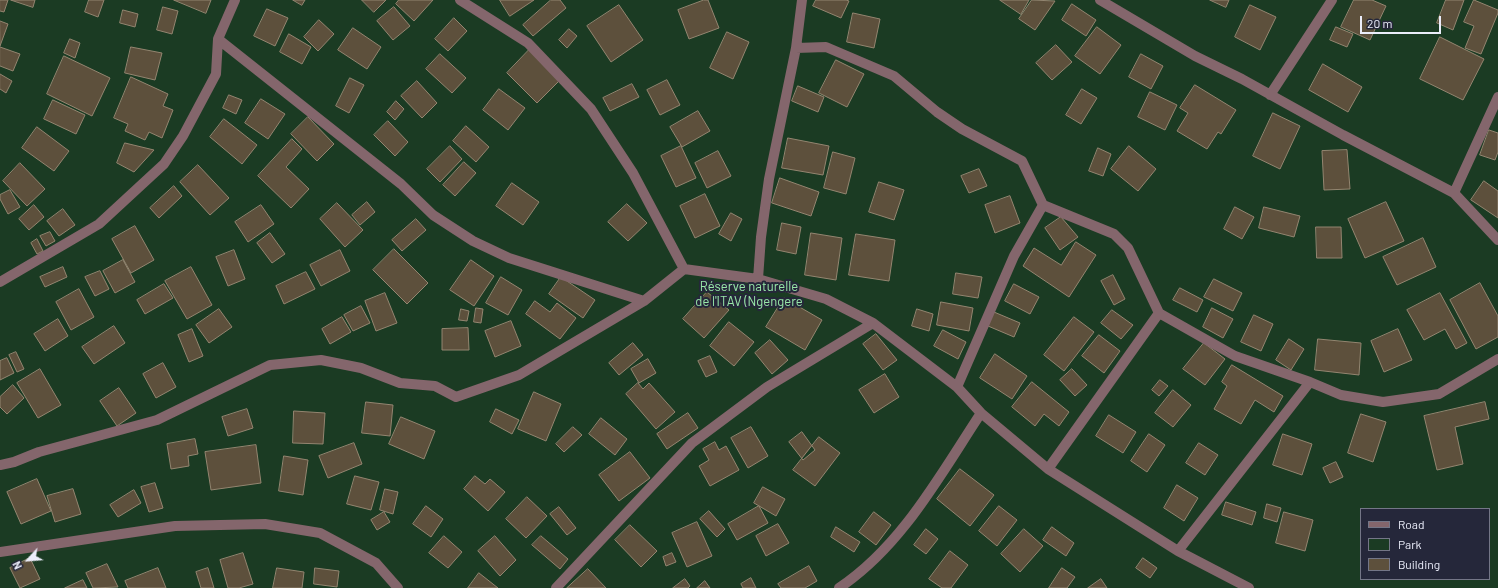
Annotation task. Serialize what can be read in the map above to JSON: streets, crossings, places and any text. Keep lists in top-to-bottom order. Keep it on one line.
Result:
{"parks":["Réserve naturelle de l'ITAV (Ngengere"],"legend":["Road","Park","Building"],"scale_bar":"20 m","north":"bottom left"}
